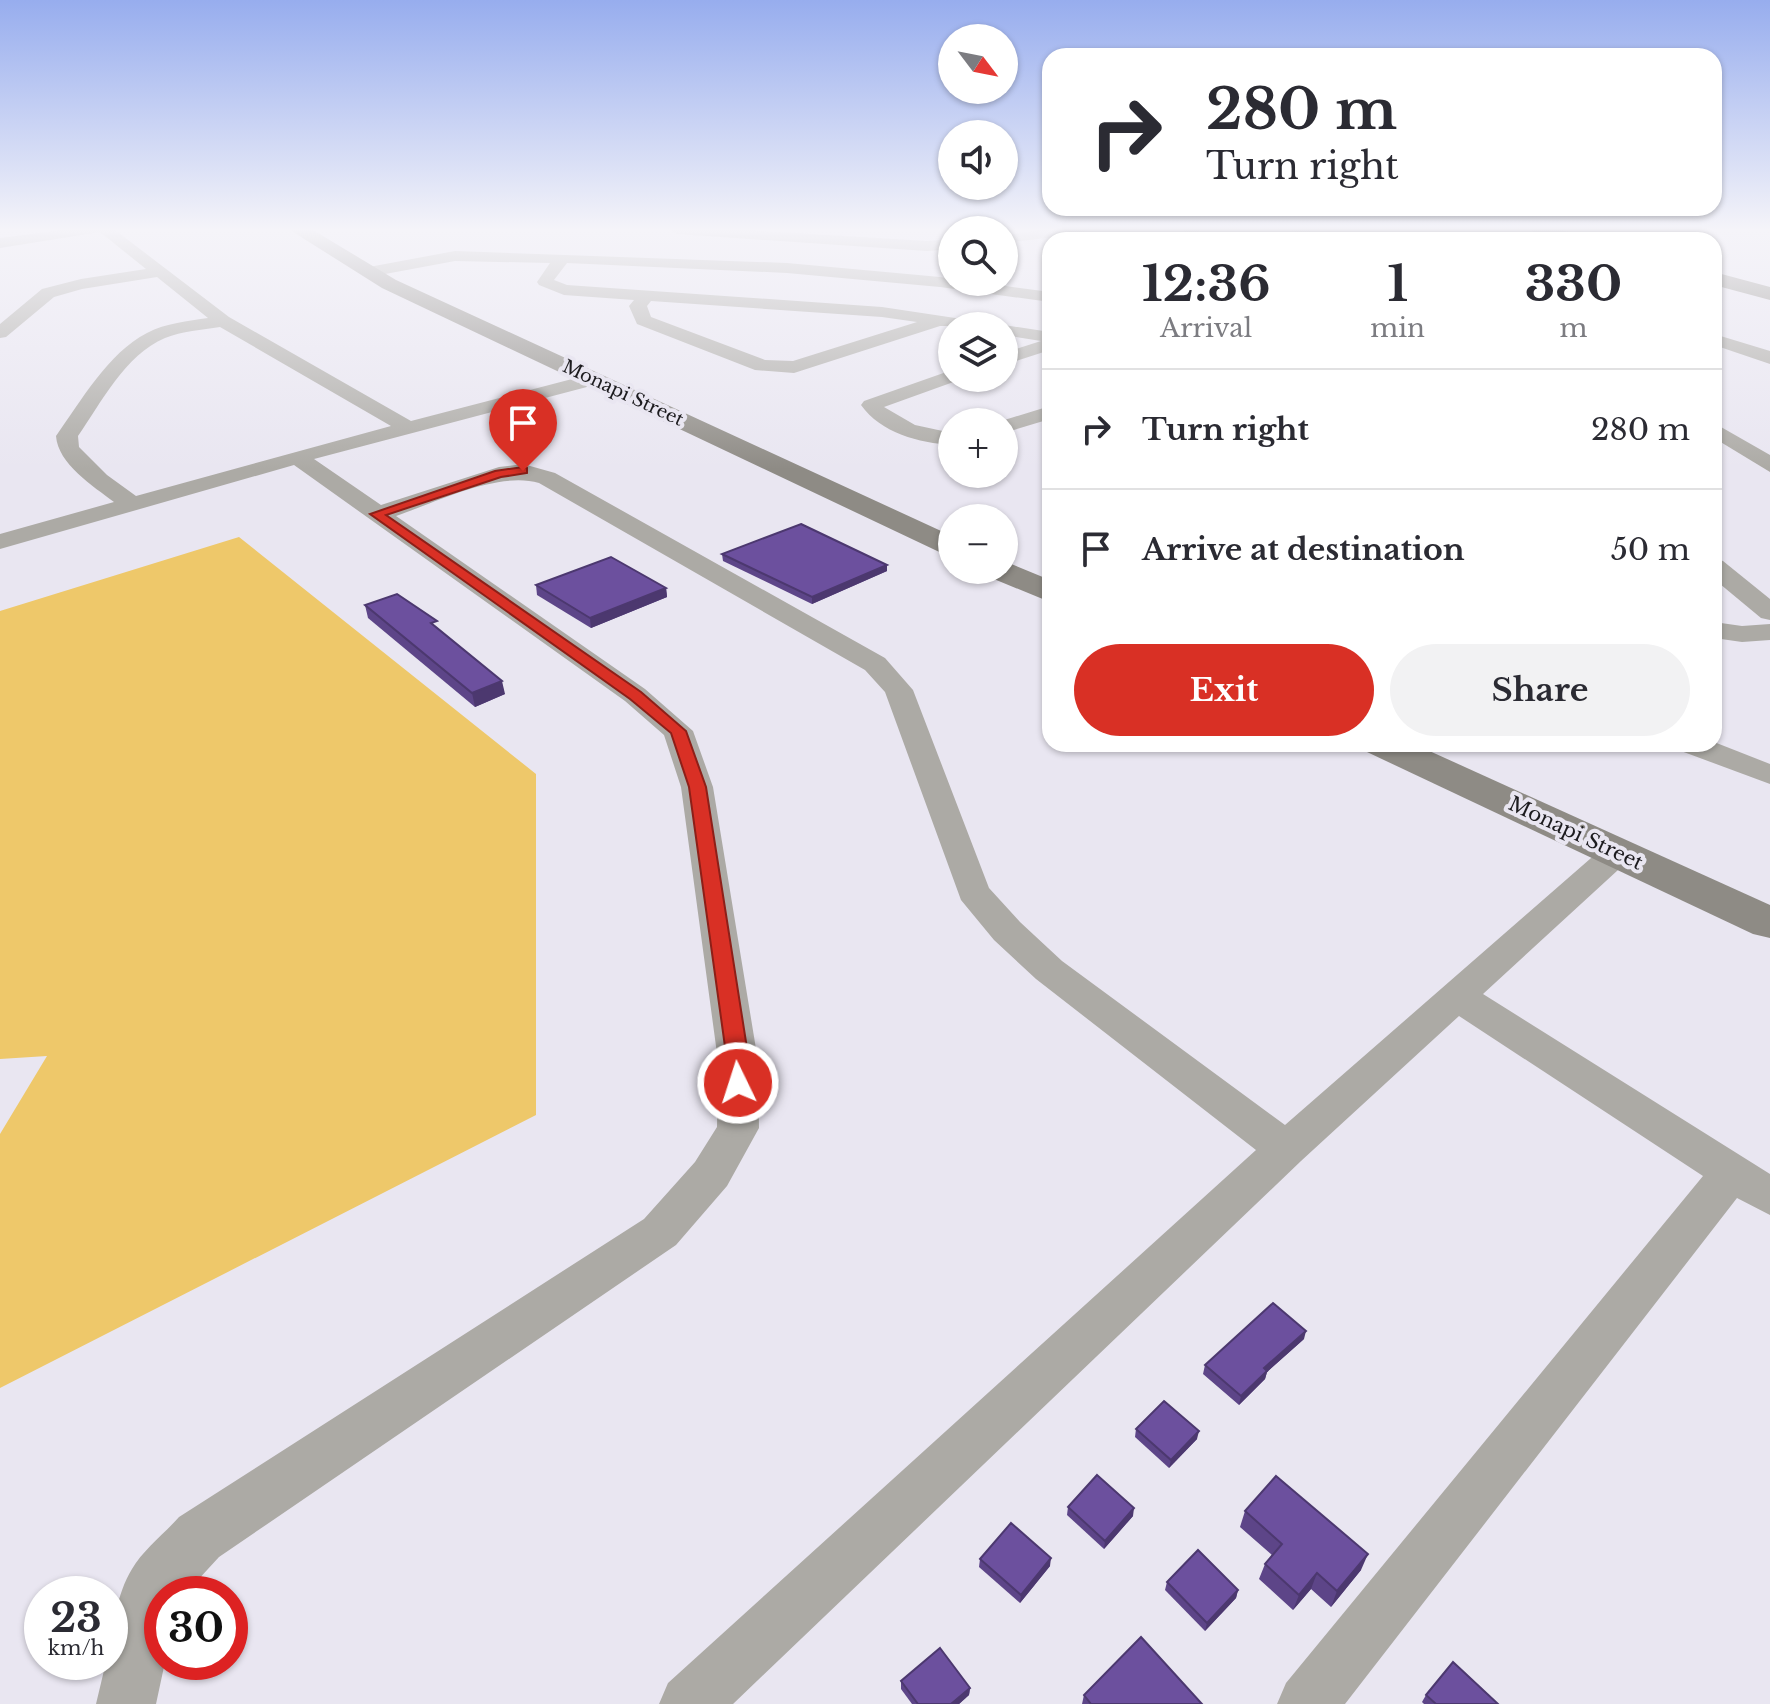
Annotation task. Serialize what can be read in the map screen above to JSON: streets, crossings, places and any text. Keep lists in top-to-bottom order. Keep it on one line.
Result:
{"streets":{"street":["Monapi Street"]},"north":"bottom right","page":{"map_buttons":["+","−"],"turn":["280 m","Turn right"],"eta":["12:36","Arrival","1","min","330","m"],"list":[{"name":"Turn right","value":"280 m"},{"name":"Arrive at destination","value":"50 m"}],"buttons":["Exit","Share"],"speed":"23 km/h","limit":"30"}}
